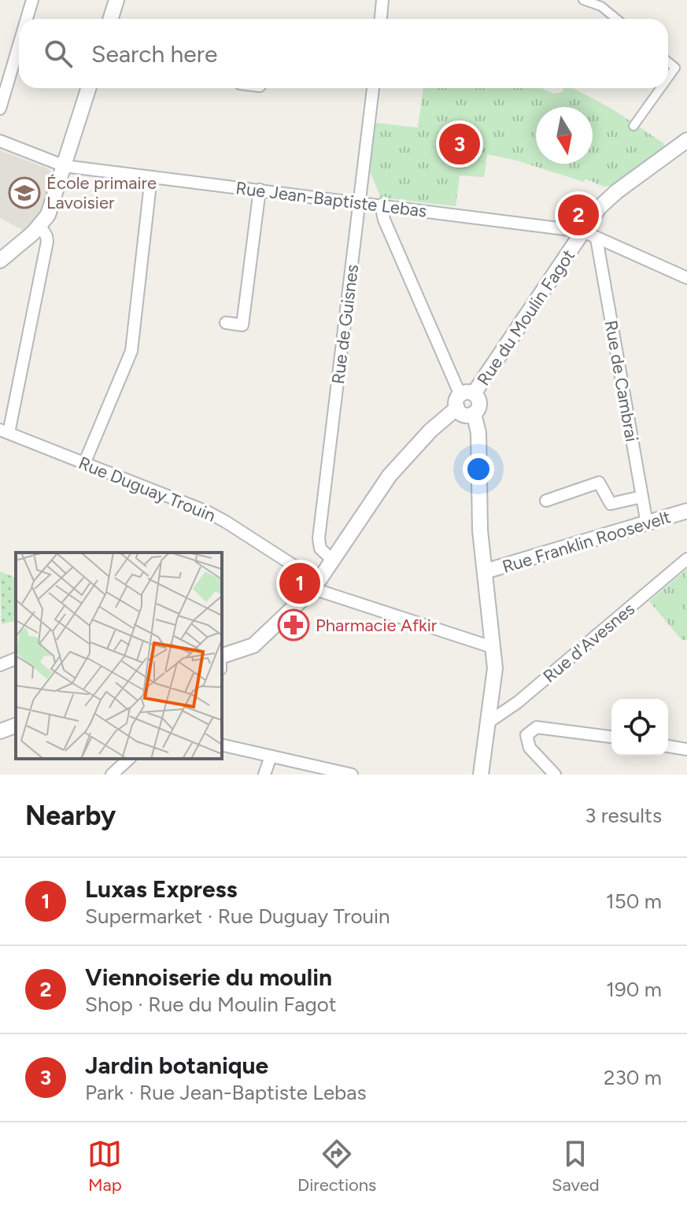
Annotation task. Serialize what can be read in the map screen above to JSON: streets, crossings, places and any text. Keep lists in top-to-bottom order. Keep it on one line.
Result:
{"streets":{"street":["Rue Jean-Baptiste Lebas","Rue du Moulin Fagot","Rue de Guisnes","Rue de Cambrai","Rue Duguay Trouin","Rue Franklin Roosevelt","Rue d'Avesnes"]},"crossings":[["Rue Jean-Baptiste Lebas","Rue du Moulin Fagot"],["Rue Jean-Baptiste Lebas","Rue de Guisnes"],["Rue Jean-Baptiste Lebas","Rue de Cambrai"],["Rue du Moulin Fagot","Rue de Guisnes"],["Rue du Moulin Fagot","Rue de Cambrai"],["Rue du Moulin Fagot","Rue Duguay Trouin"],["Rue de Cambrai","Rue Franklin Roosevelt"]],"places":{"school or university":["École primaire Lavoisier"],"pharmacy":["Pharmacie Afkir"]},"north":"bottom","page":{"search":"Search here","pins":["3","2","1"],"heading":["Nearby","3 results"],"list":[{"mark":"1","name":"Luxas Express","note":"Supermarket · Rue Duguay Trouin","value":"150 m"},{"mark":"2","name":"Viennoiserie du moulin","note":"Shop · Rue du Moulin Fagot","value":"190 m"},{"mark":"3","name":"Jardin botanique","note":"Park · Rue Jean-Baptiste Lebas","value":"230 m"}],"nav":["Map","Directions","Saved"]}}
